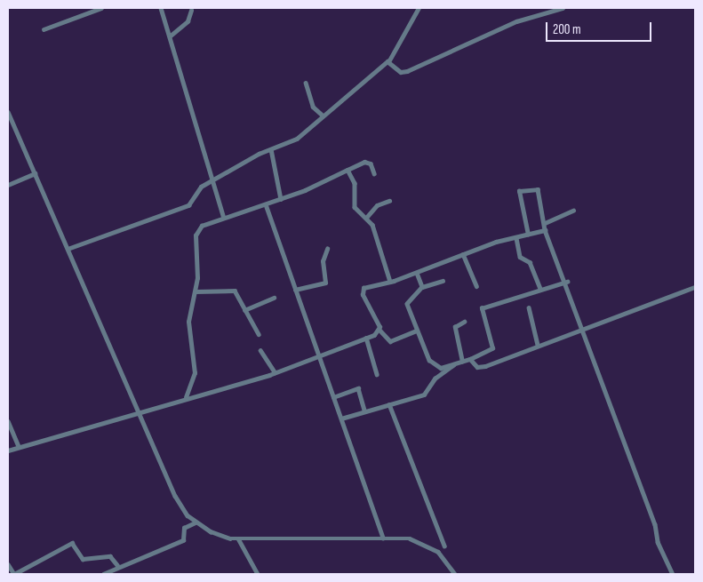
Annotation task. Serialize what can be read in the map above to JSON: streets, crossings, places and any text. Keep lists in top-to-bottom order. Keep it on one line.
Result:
{"scale_bar":"200 m"}
